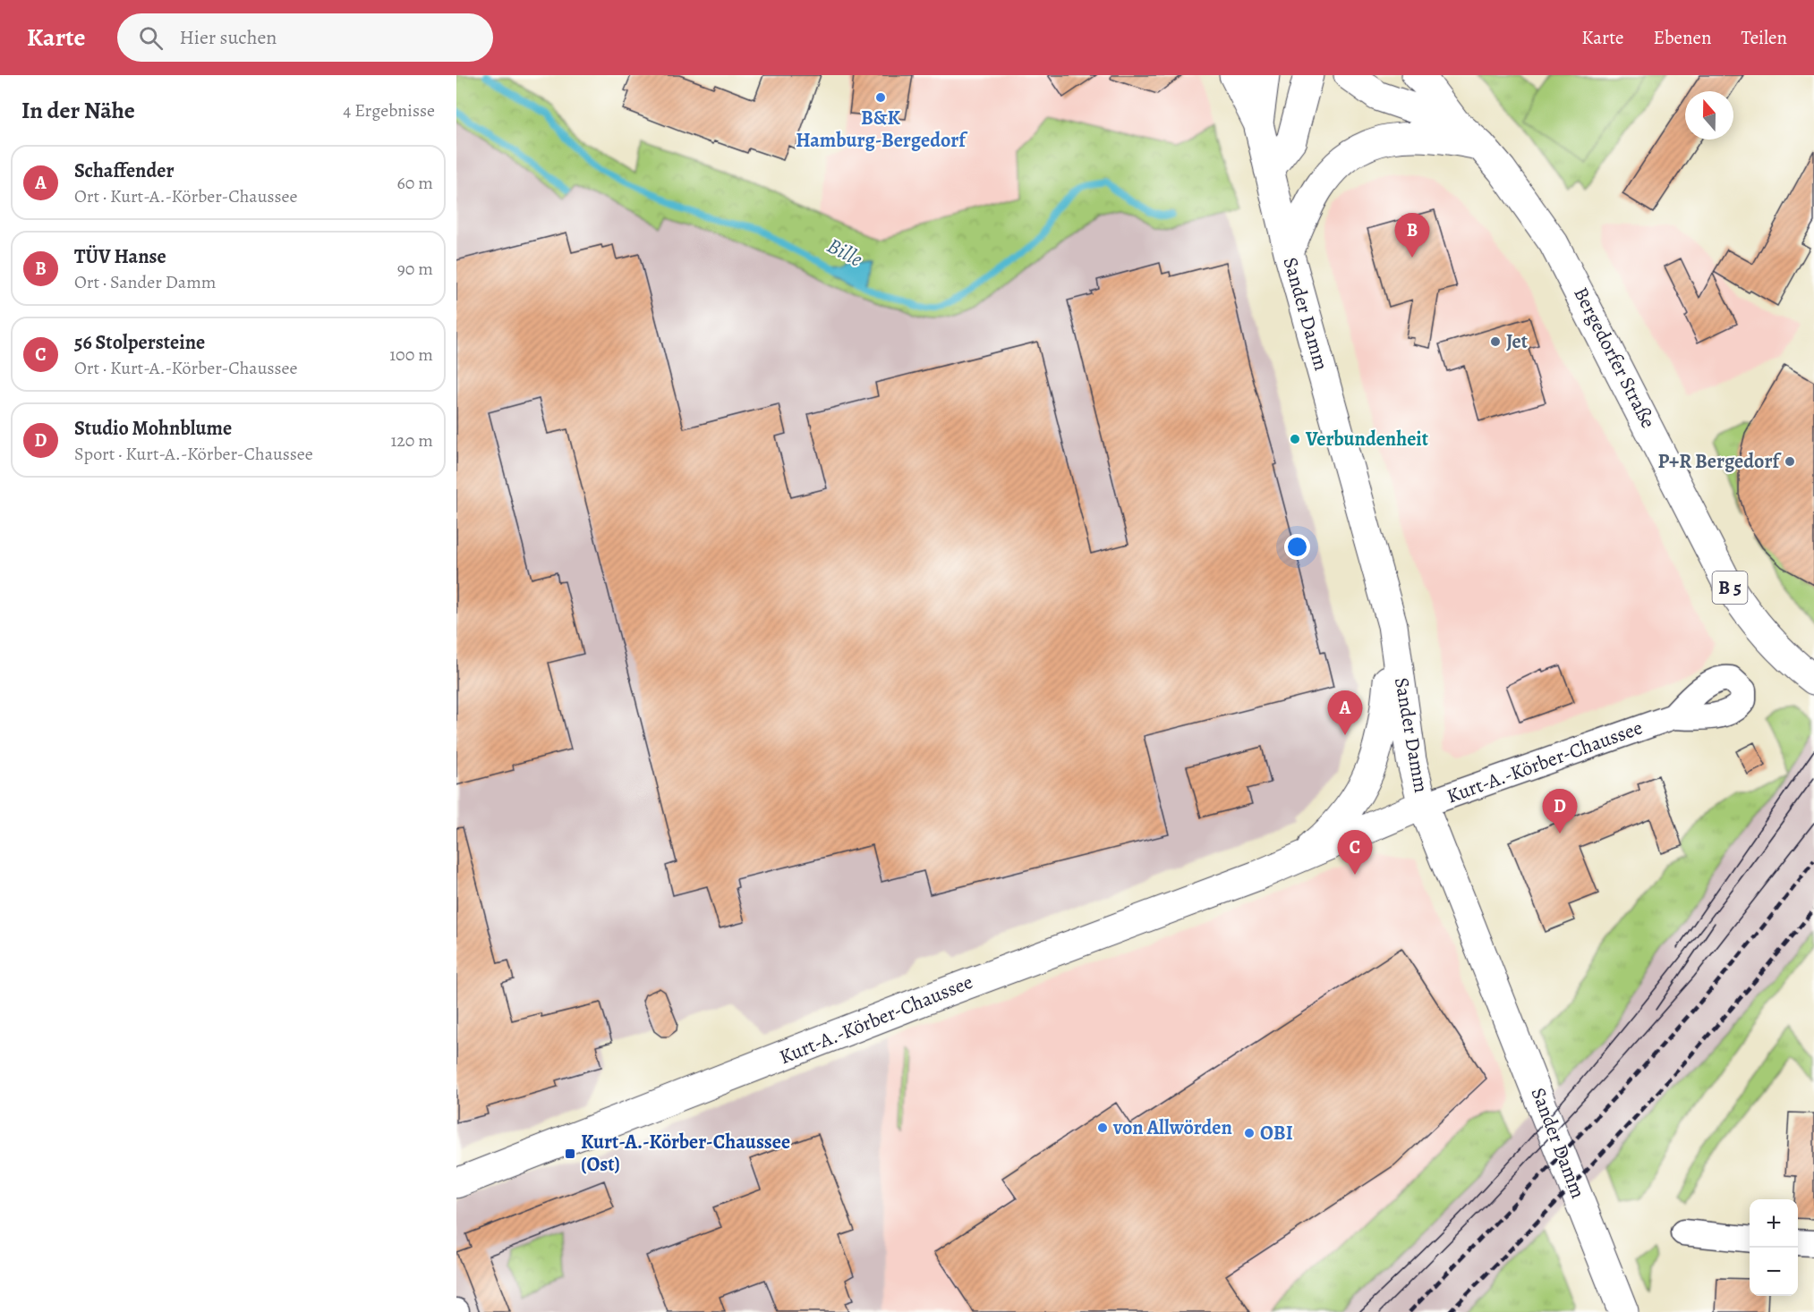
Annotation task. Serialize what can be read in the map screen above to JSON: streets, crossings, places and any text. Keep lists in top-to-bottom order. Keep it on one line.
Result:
{"streets":{"main road":["Sander Damm","Bergedorfer Straße","B 5","Kurt-A.-Körber-Chaussee"]},"crossings":[["Sander Damm","Kurt-A.-Körber-Chaussee"]],"water":["Bille"],"places":{"other":["B&K Hamburg-Bergedorf","Jet","Verbundenheit","P+R Bergedorf","von Allwörden","OBI"],"transit":["Kurt-A.-Körber-Chaussee (Ost)"]},"north":"top","page":{"header":"Karte","search":"Hier suchen","nav":["Karte","Ebenen","Teilen"],"heading":["In der Nähe","4 Ergebnisse"],"list":[{"mark":"A","name":"Schaffender","note":"Ort · Kurt-A.-Körber-Chaussee","value":"60 m"},{"mark":"B","name":"TÜV Hanse","note":"Ort · Sander Damm","value":"90 m"},{"mark":"C","name":"56 Stolpersteine","note":"Ort · Kurt-A.-Körber-Chaussee","value":"100 m"},{"mark":"D","name":"Studio Mohnblume","note":"Sport · Kurt-A.-Körber-Chaussee","value":"120 m"}],"pins":["B","A","D","C"],"map_buttons":["+","−"]}}
